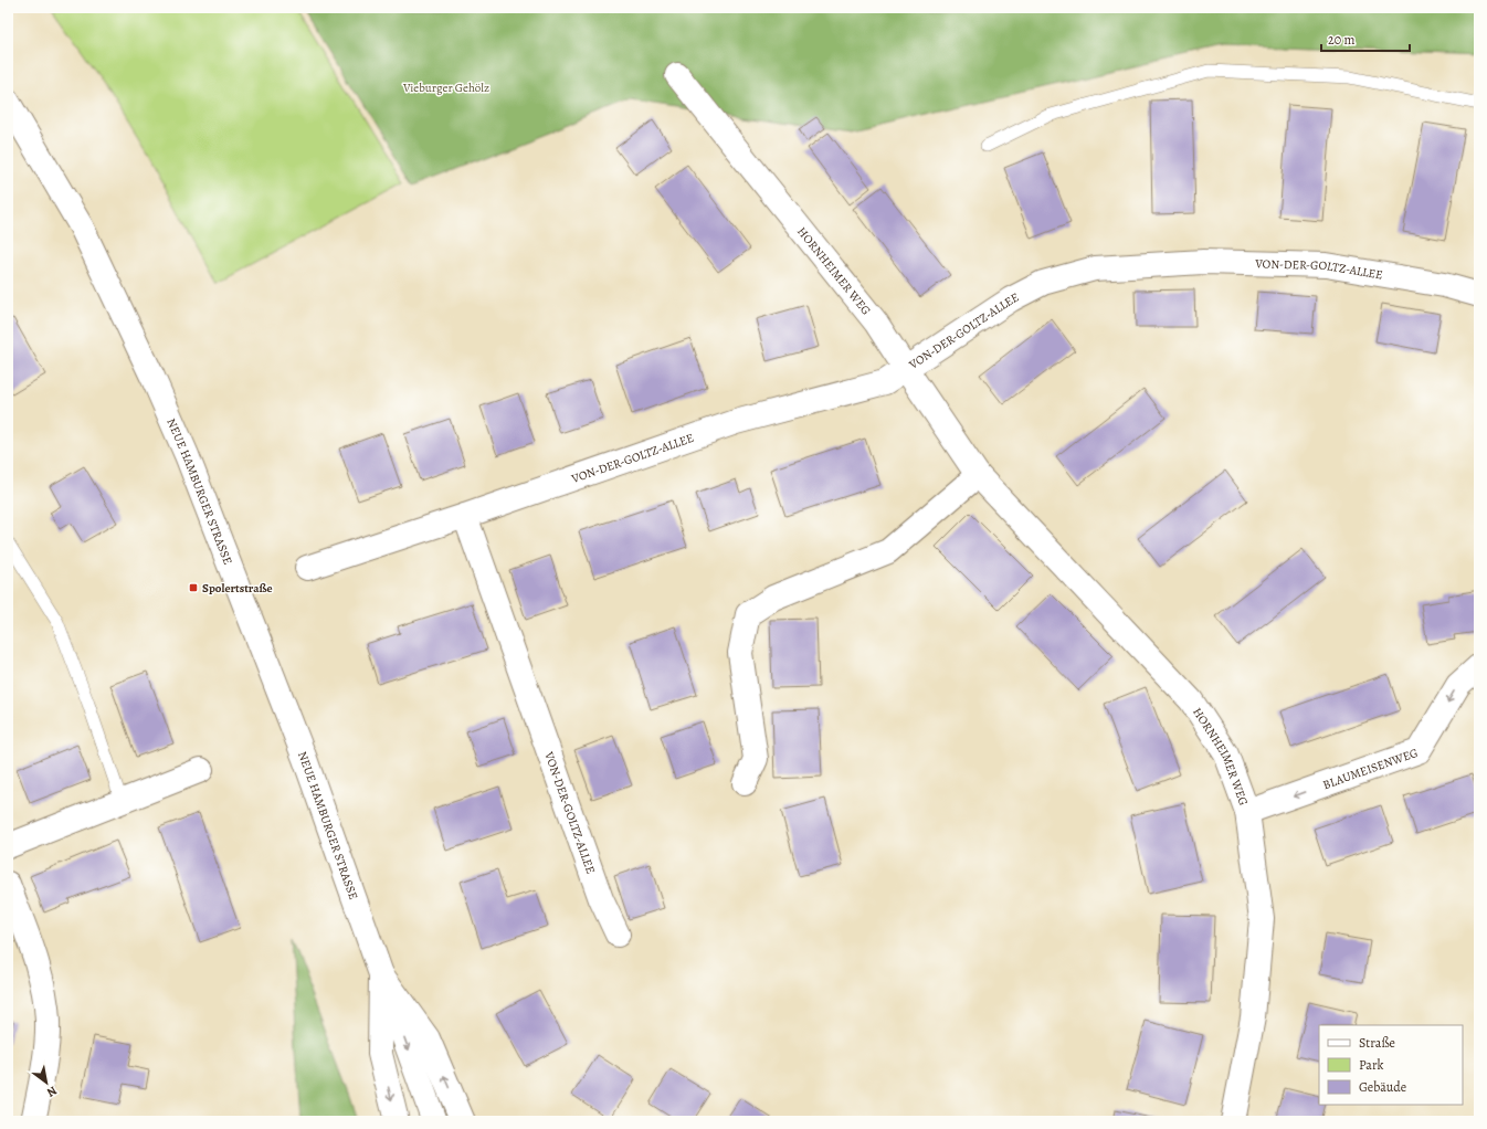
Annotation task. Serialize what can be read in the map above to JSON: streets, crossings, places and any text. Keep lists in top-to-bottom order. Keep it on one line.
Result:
{"streets":{"main road":["HORNHEIMER WEG","VON-DER-GOLTZ-ALLEE","NEUE HAMBURGER STRASSE","BLAUMEISENWEG"]},"crossings":[["HORNHEIMER WEG","VON-DER-GOLTZ-ALLEE"],["HORNHEIMER WEG","BLAUMEISENWEG"]],"one_way":["BLAUMEISENWEG"],"parks":["Vieburger Gehölz"],"places":{"transit":["Spolertstraße"]},"legend":["Straße","Park","Gebäude"],"scale_bar":"20 m","north":"bottom right"}
